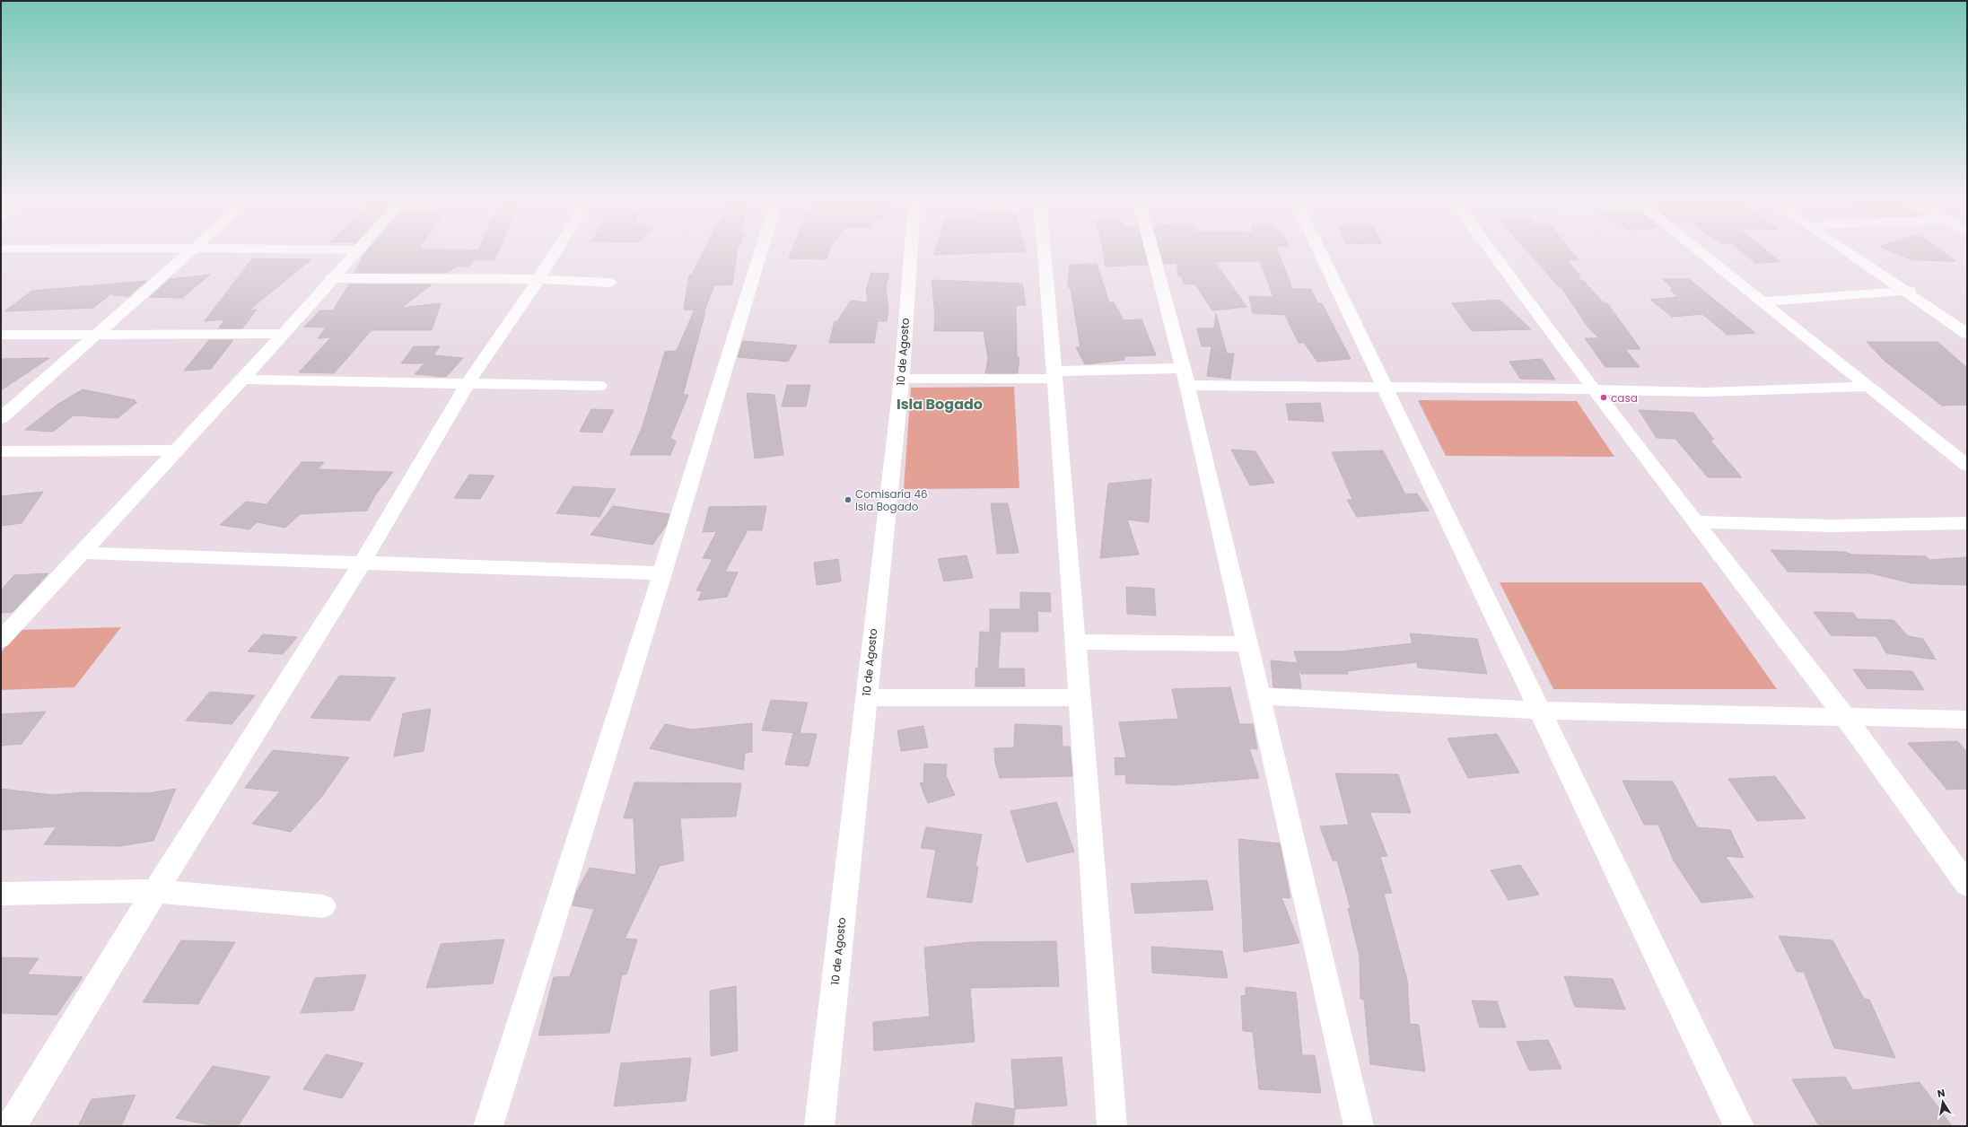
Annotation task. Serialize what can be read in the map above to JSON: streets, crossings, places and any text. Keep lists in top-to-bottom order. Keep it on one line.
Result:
{"streets":{"street":["10 de Agosto"]},"districts":["Isla Bogado"],"places":["casa","Comisaría 46 Isla Bogado"],"north":"top"}
